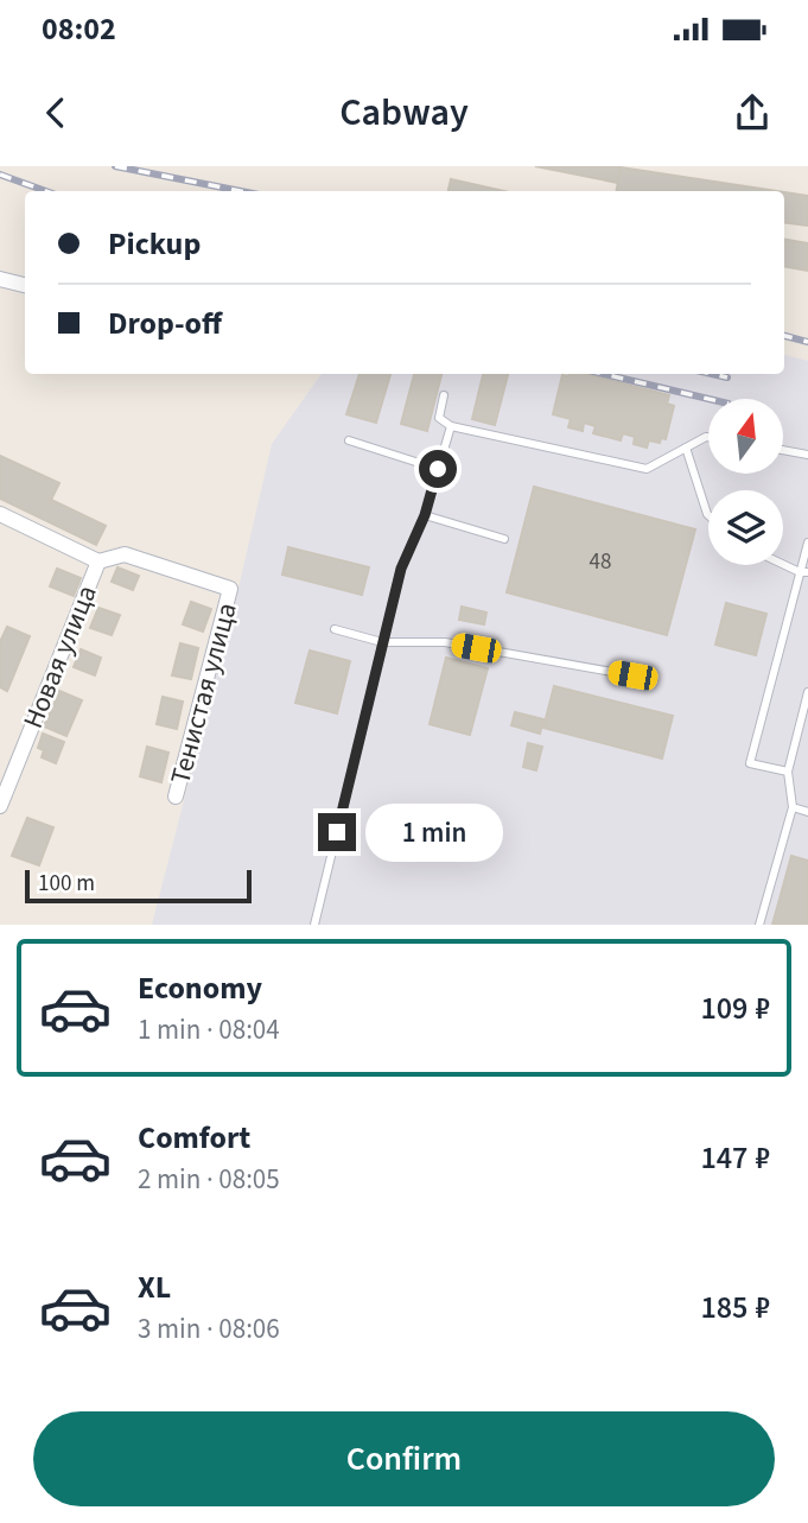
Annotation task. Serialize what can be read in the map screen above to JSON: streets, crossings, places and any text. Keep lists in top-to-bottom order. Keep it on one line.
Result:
{"streets":{"street":["Новая улица","Тенистая улица"]},"crossings":[["Новая улица","Тенистая улица"]],"house_numbers":["48"],"scale_bar":"100 m","north":"top","page":{"status":"08:02","header":"Cabway","banner":["Pickup","Drop-off"],"bubble":"1 min","scale":"100 m","list":[{"name":"Economy","note":"1 min · 08:04","value":"109 ₽"},{"name":"Comfort","note":"2 min · 08:05","value":"147 ₽"},{"name":"XL","note":"3 min · 08:06","value":"185 ₽"}],"buttons":"Confirm"}}
